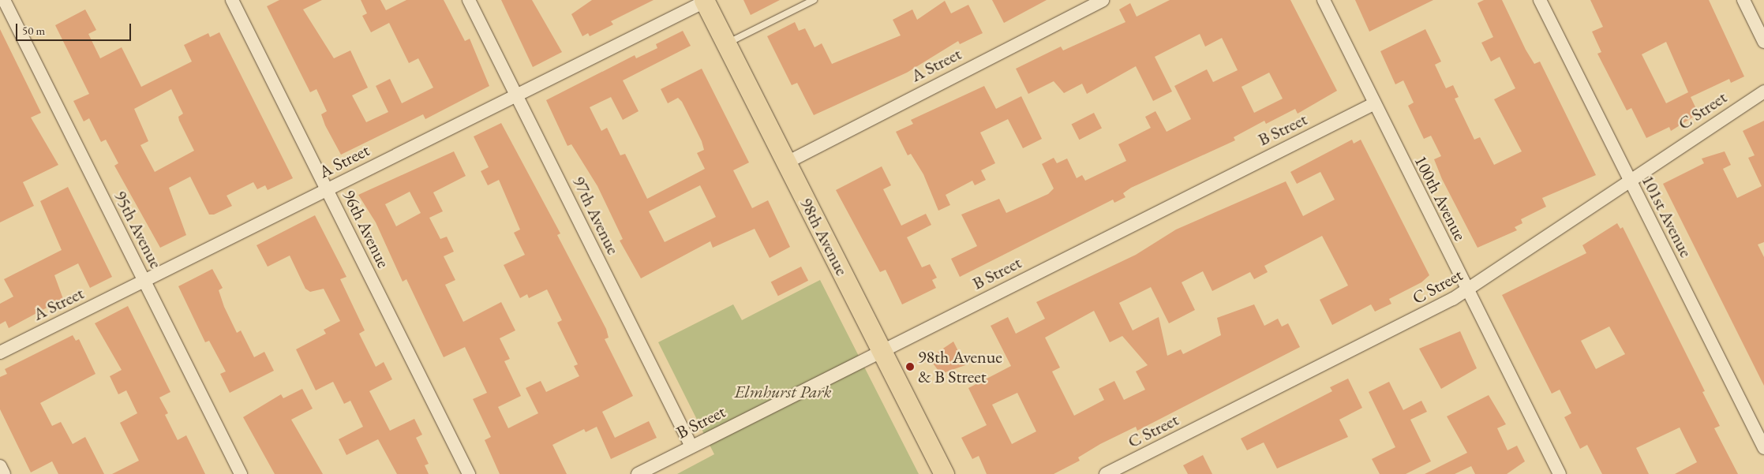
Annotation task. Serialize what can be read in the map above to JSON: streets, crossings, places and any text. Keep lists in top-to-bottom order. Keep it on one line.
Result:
{"streets":{"main road":["98th Avenue"],"street":["A Street","C Street","B Street","100th Avenue","97th Avenue","101st Avenue","96th Avenue","95th Avenue"]},"crossings":[["A Street","97th Avenue"],["A Street","96th Avenue"],["A Street","95th Avenue"],["A Street","98th Avenue"],["C Street","100th Avenue"],["C Street","101st Avenue"],["B Street","100th Avenue"],["B Street","97th Avenue"],["B Street","98th Avenue"]],"parks":["Elmhurst Park"],"places":["98th Avenue & B Street"],"scale_bar":"50 m"}
